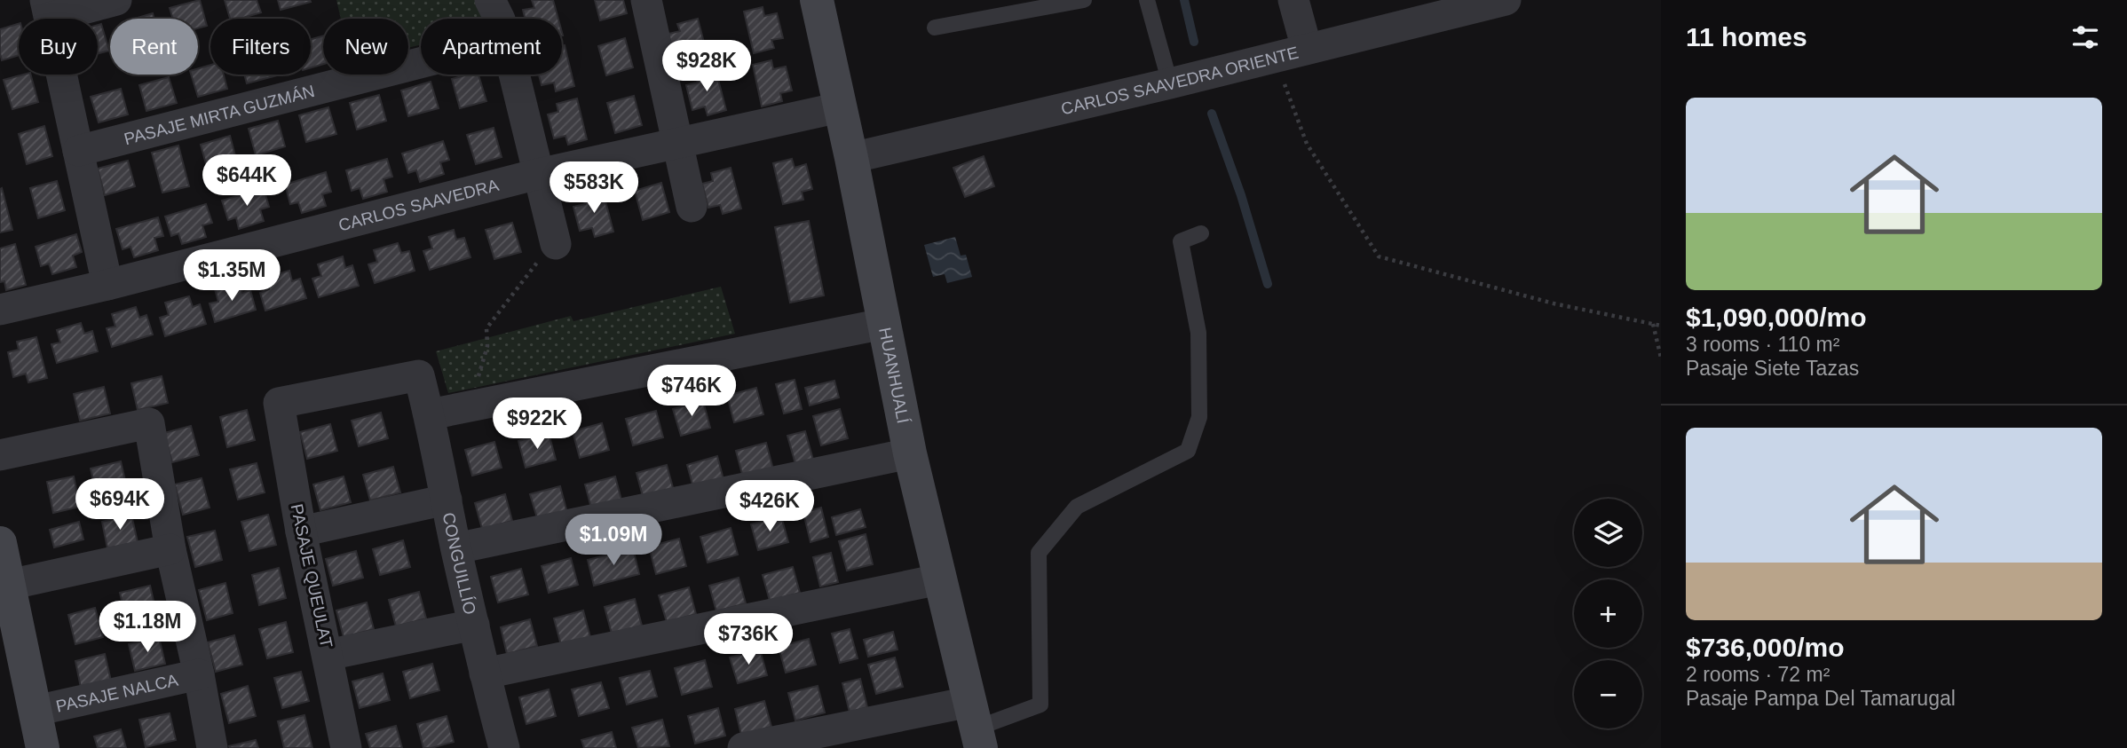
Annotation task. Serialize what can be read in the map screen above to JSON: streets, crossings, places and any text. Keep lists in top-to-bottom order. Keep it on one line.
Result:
{"streets":{"street":["CARLOS SAAVEDRA ORIENTE","PASAJE MIRTA GUZMÁN","CARLOS SAAVEDRA","HUANHUALÍ","CONGUILLÍO","PASAJE QUEULAT","PASAJE NALCA"]},"crossings":[["CARLOS SAAVEDRA ORIENTE","HUANHUALÍ"],["CARLOS SAAVEDRA","HUANHUALÍ"],["CONGUILLÍO","PASAJE QUEULAT"]],"page":{"heading":"11 homes","chip":["Buy","Rent","Filters","New","Apartment"],"price":["$928K","$644K","$583K","$1.35M","$746K","$922K","$694K","$426K","$1.09M","$1.18M","$736K"],"list":[{"name":"$1,090,000/mo","note":"3 rooms · 110 m² · Pasaje Siete Tazas"},{"name":"$736,000/mo","note":"2 rooms · 72 m² · Pasaje Pampa Del Tamarugal"}],"map_buttons":["+","−"]}}
